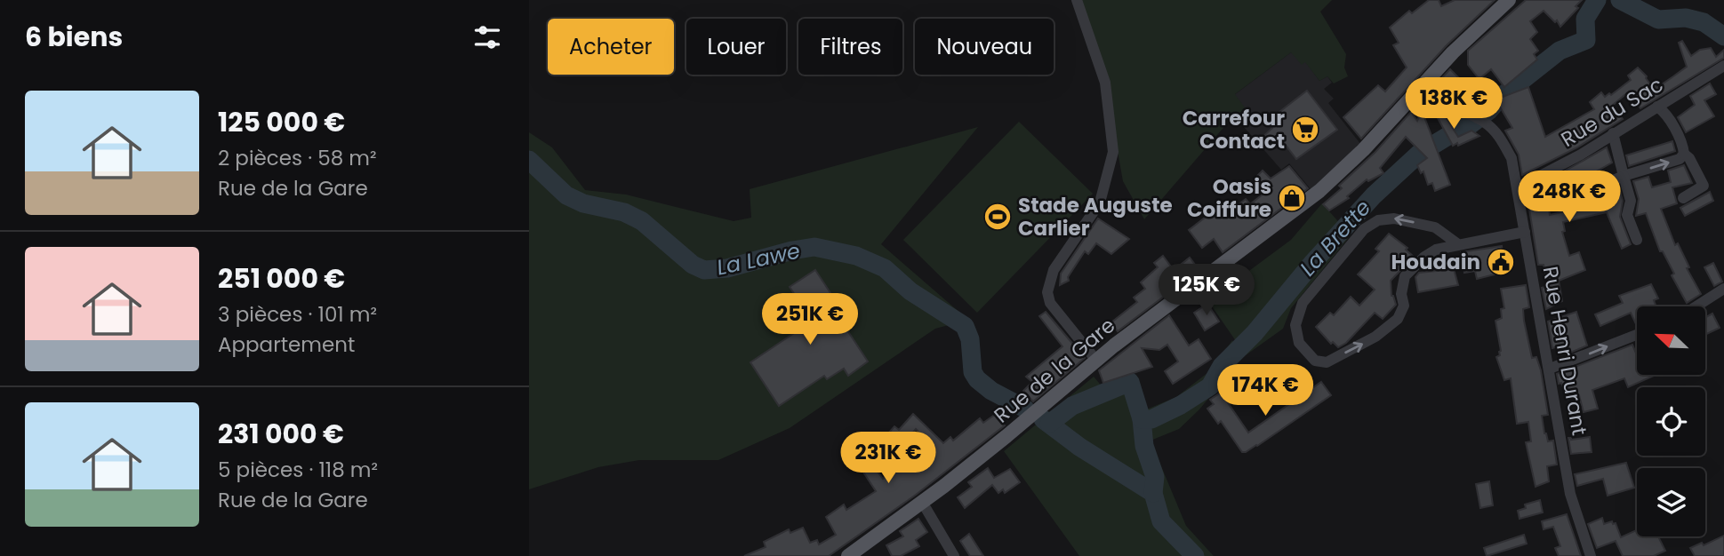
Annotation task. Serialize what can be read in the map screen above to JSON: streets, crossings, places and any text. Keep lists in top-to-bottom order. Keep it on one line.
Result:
{"streets":{"main road":["Rue de la Gare"],"street":["Rue du Sac","Rue Henri Durant"]},"crossings":[["Rue du Sac","Rue Henri Durant"],["Rue Henri Durant","Rue de la Gare"]],"water":["La Brette","La Lawe"],"places":{"supermarket":["Carrefour Contact"],"shop":["Oasis Coiffure"],"sports":["Stade Auguste Carlier"],"public building":["Houdain"]},"north":"top left","page":{"heading":"6 biens","chip":["Acheter","Louer","Filtres","Nouveau"],"list":[{"name":"125 000 €","note":"2 pièces · 58 m² · Rue de la Gare"},{"name":"251 000 €","note":"3 pièces · 101 m² · Appartement"},{"name":"231 000 €","note":"5 pièces · 118 m² · Rue de la Gare"}],"price":["138K €","248K €","125K €","251K €","174K €","231K €"]}}
